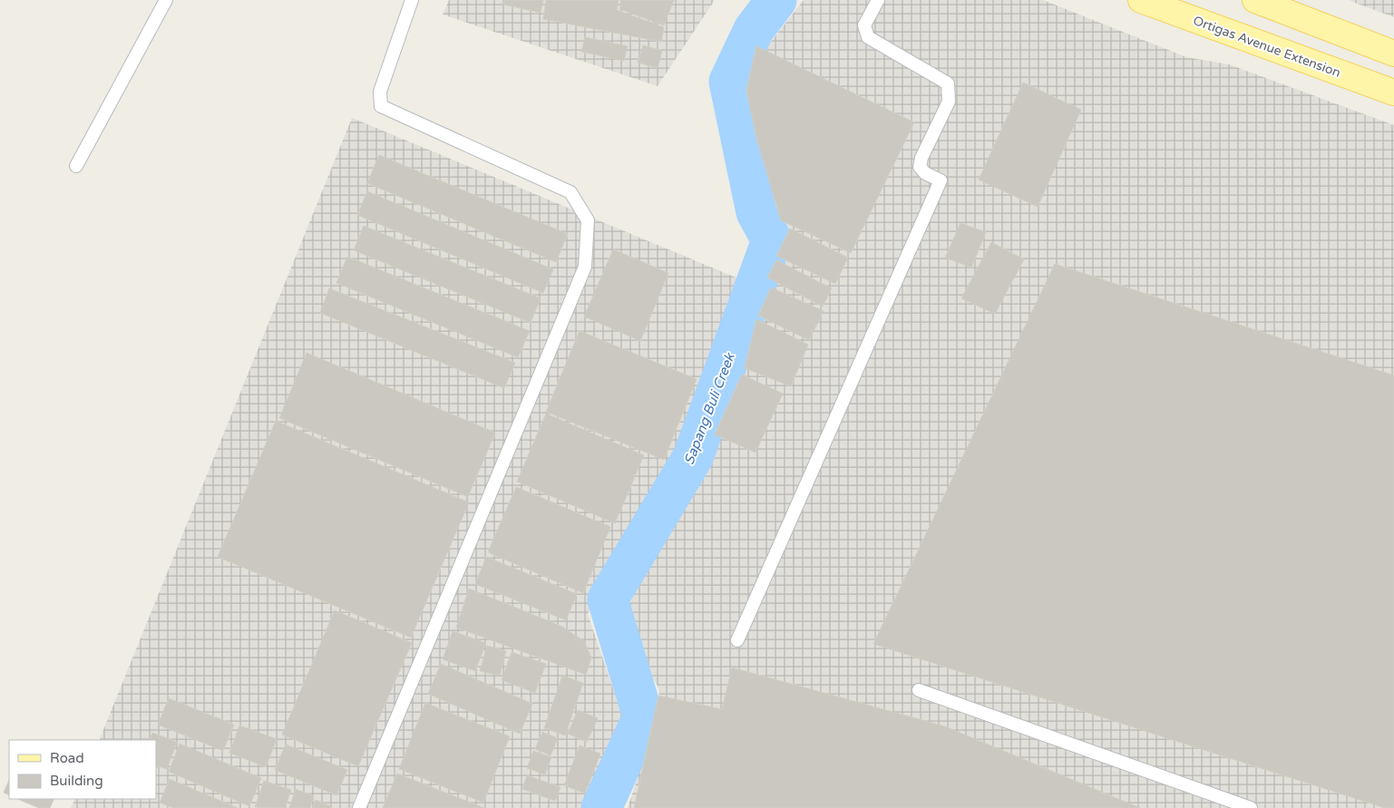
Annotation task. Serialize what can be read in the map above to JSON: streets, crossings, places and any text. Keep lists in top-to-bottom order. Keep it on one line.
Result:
{"streets":{"main road":["Ortigas Avenue Extension"]},"water":["Sapang Buli Creek"],"legend":["Road","Building"]}
